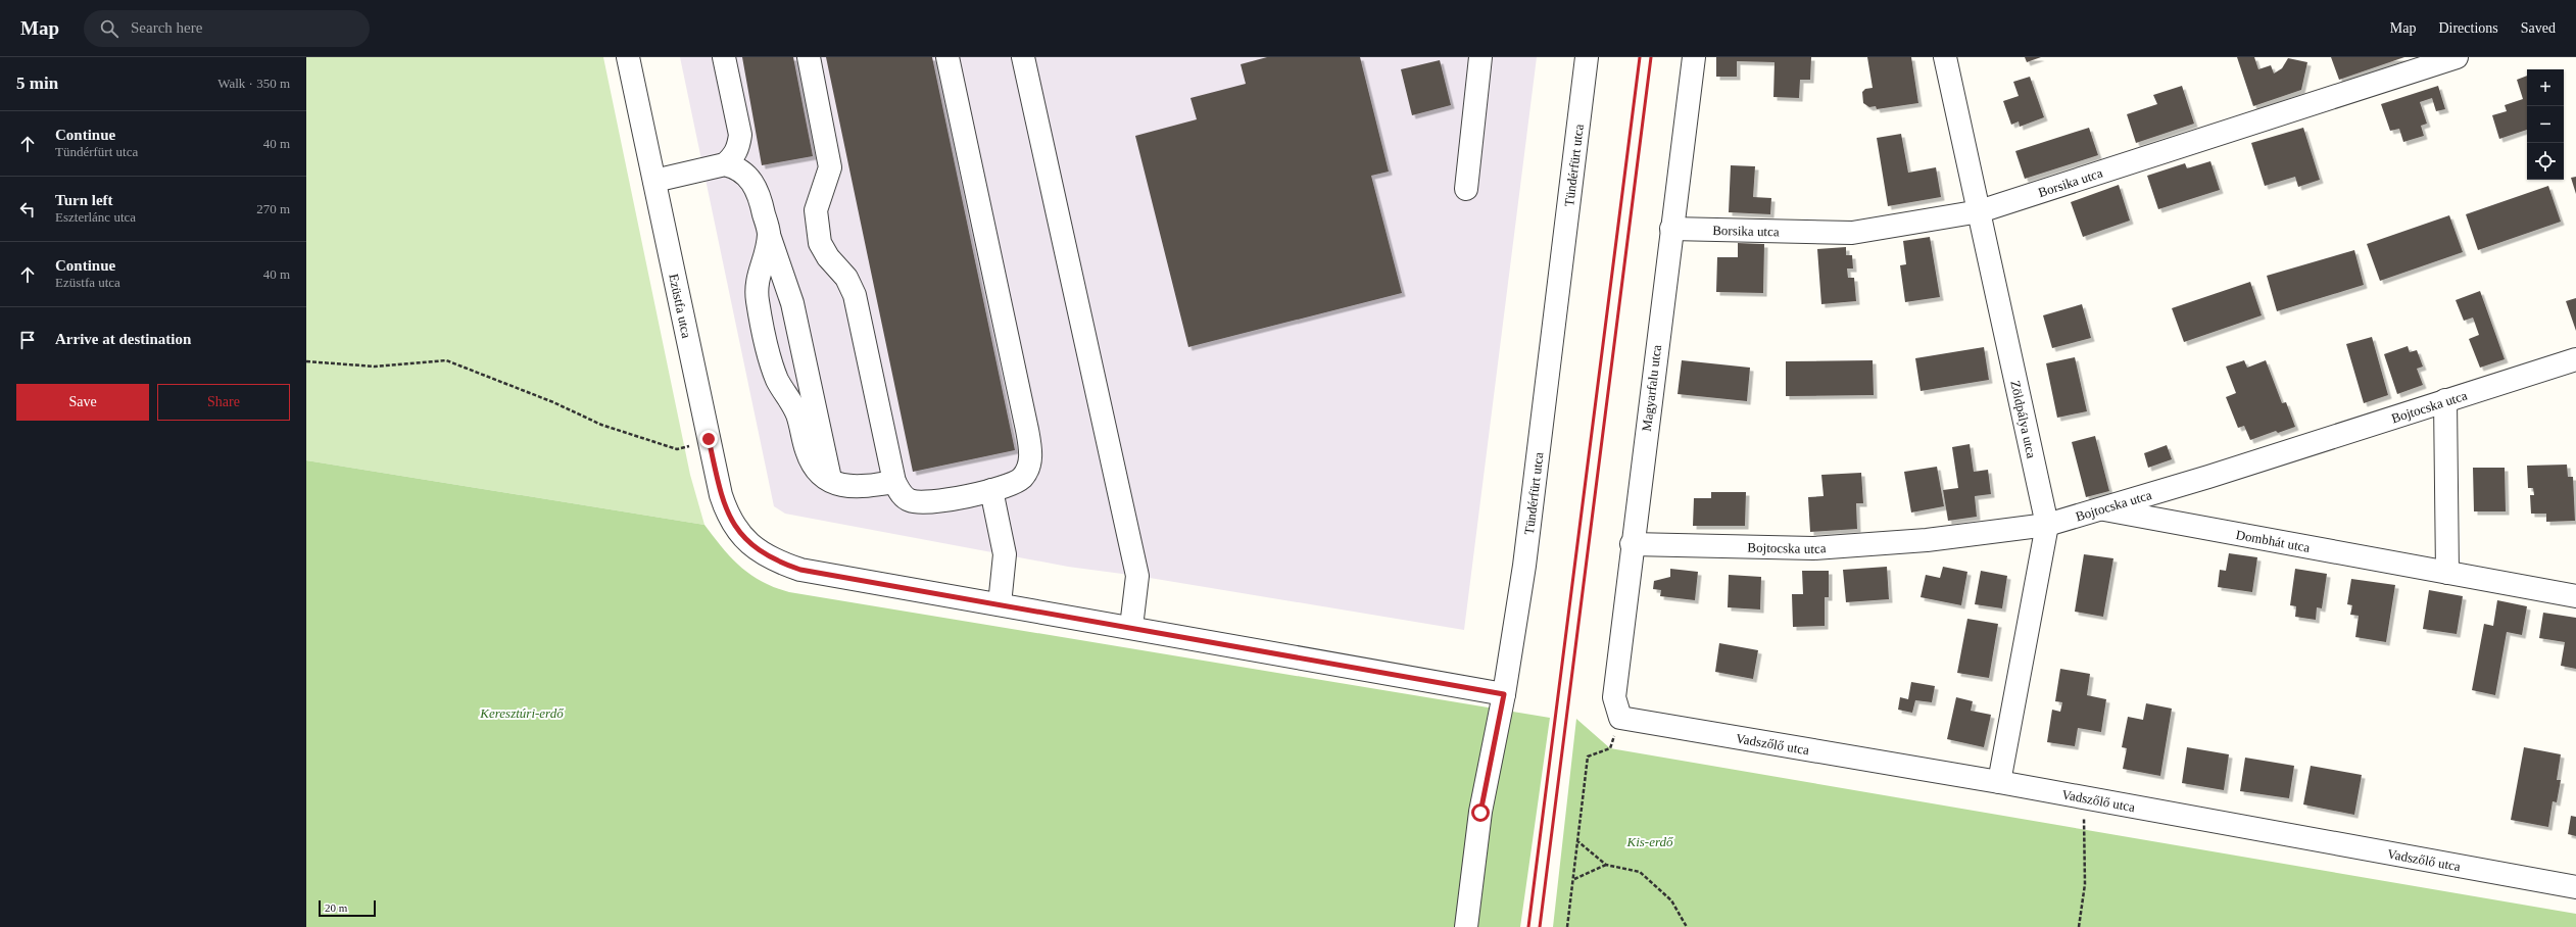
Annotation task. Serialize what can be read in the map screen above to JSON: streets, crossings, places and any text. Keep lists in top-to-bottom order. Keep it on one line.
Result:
{"streets":{"street":["Tündérfürt utca","Borsika utca","Ezüstfa utca","Magyarfalu utca","Bojtocska utca","Zöldpálya utca","Dombhát utca","Vadszőlő utca"]},"crossings":[["Tündérfürt utca","Ezüstfa utca"],["Borsika utca","Magyarfalu utca"],["Borsika utca","Zöldpálya utca"],["Magyarfalu utca","Bojtocska utca"],["Magyarfalu utca","Vadszőlő utca"],["Bojtocska utca","Zöldpálya utca"],["Bojtocska utca","Dombhát utca"],["Zöldpálya utca","Vadszőlő utca"]],"parks":["Keresztúri-erdő","Kis-erdő"],"scale_bar":"20 m","page":{"header":"Map","search":"Search here","nav":["Map","Directions","Saved"],"heading":["5 min","Walk · 350 m"],"map_buttons":["+","−"],"list":[["Continue","Tündérfürt utca","40 m"],["Turn left","Eszterlánc utca","270 m"],["Continue","Ezüstfa utca","40 m"],"Arrive at destination"],"buttons":["Save","Share"],"scale":"20 m"}}
